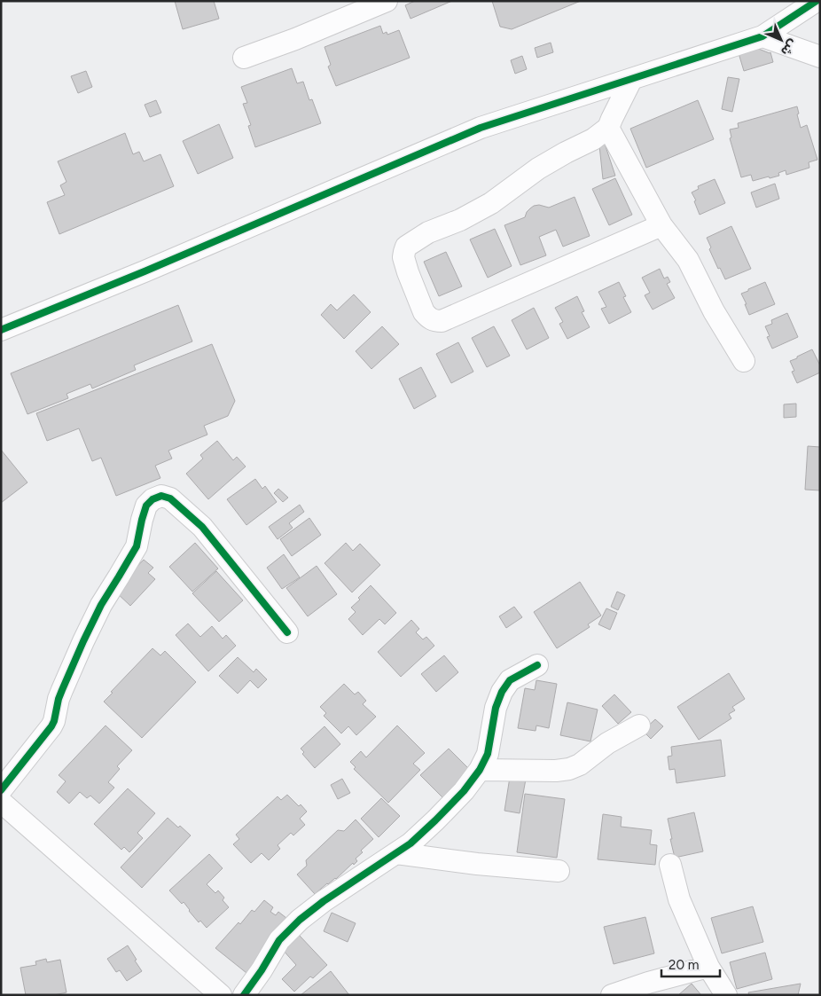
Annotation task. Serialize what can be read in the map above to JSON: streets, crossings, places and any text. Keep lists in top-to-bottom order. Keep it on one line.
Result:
{"scale_bar":"20 m","north":"bottom right"}
